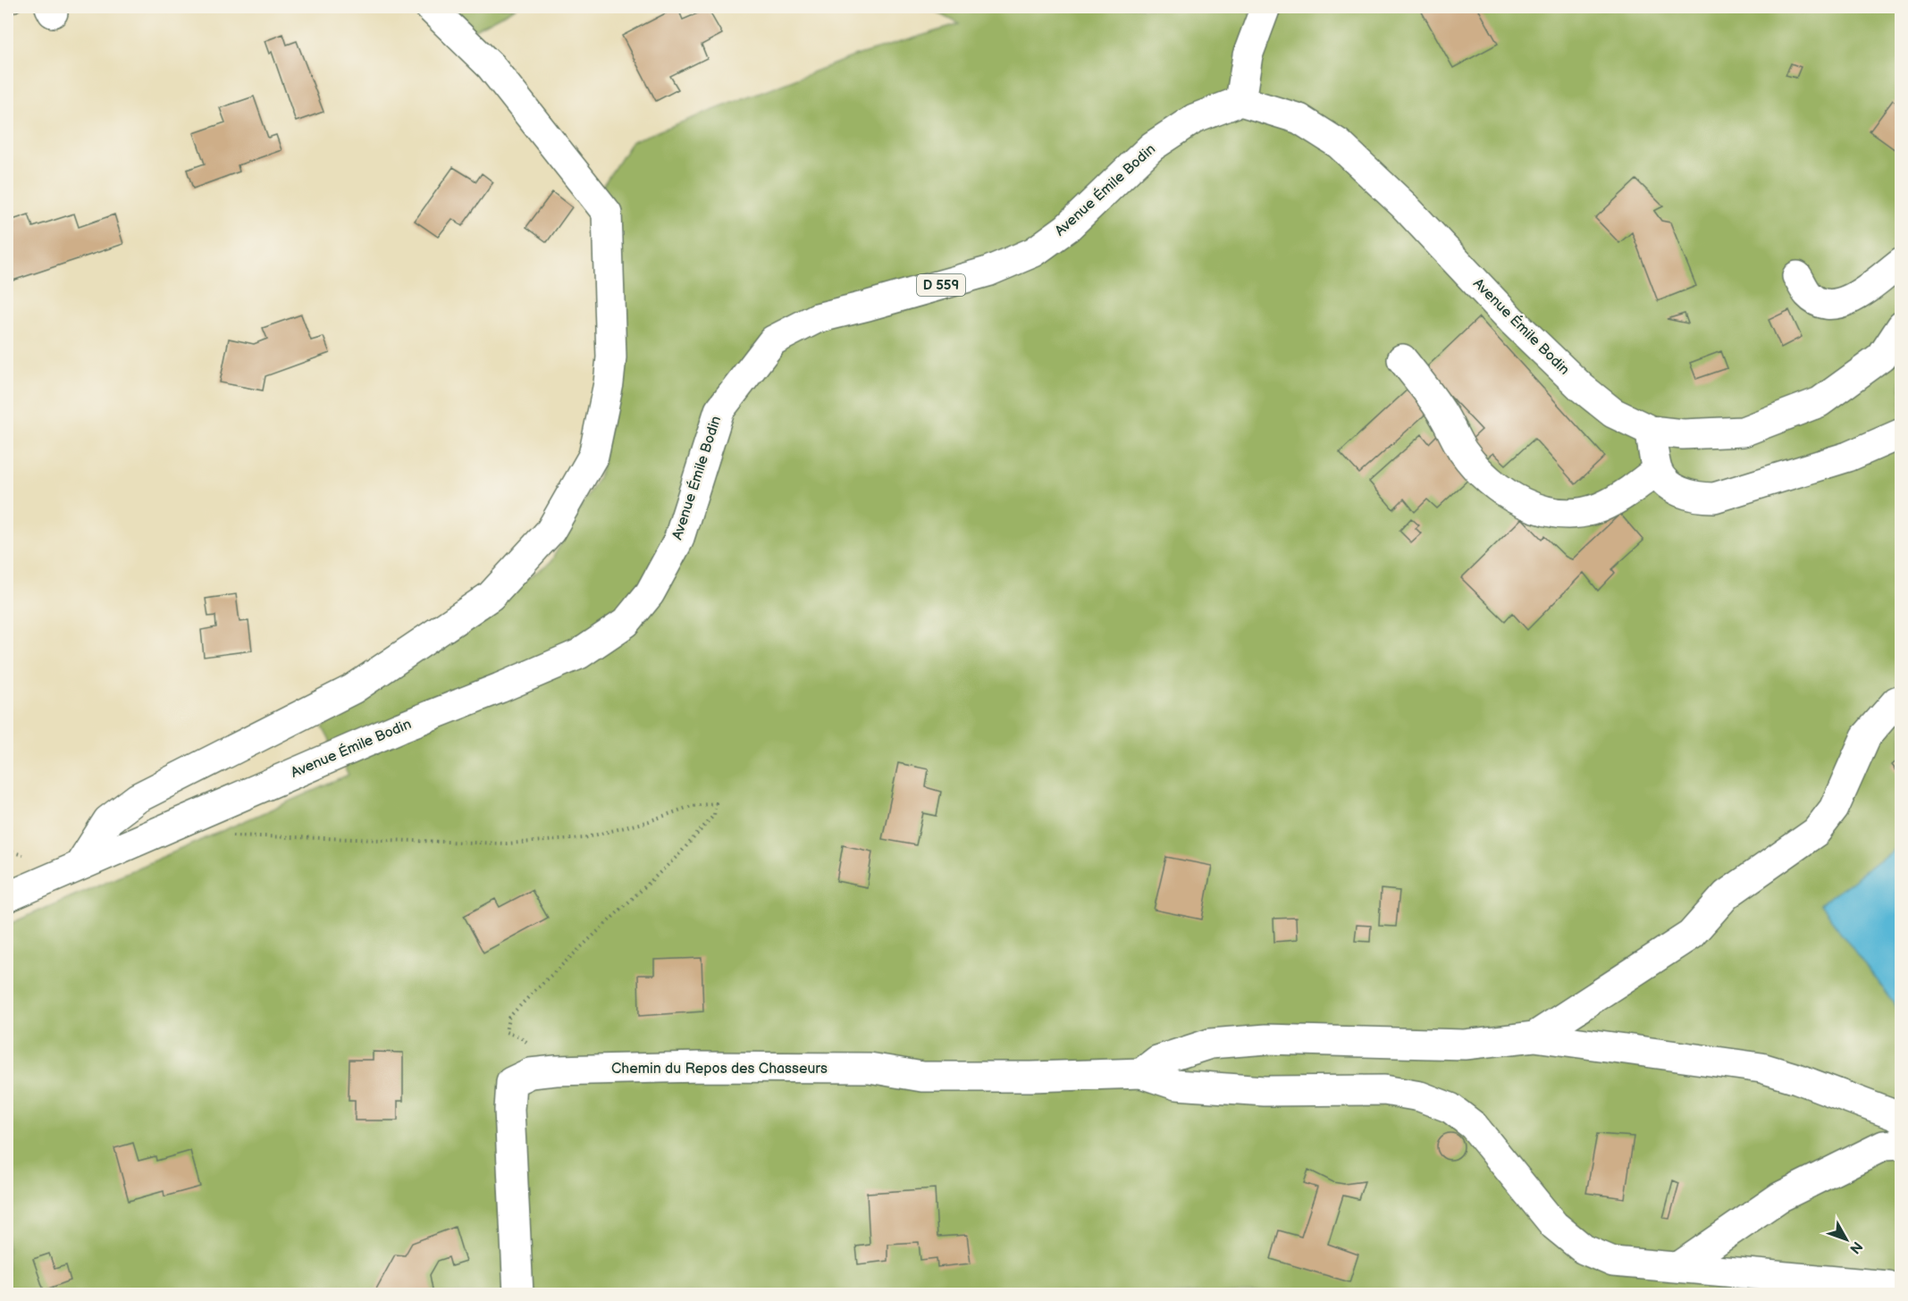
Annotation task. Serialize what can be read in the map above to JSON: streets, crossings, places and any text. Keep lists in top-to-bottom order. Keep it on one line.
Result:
{"streets":{"street":["Avenue Émile Bodin","D 559","Chemin du Repos des Chasseurs"]},"north":"bottom right"}
